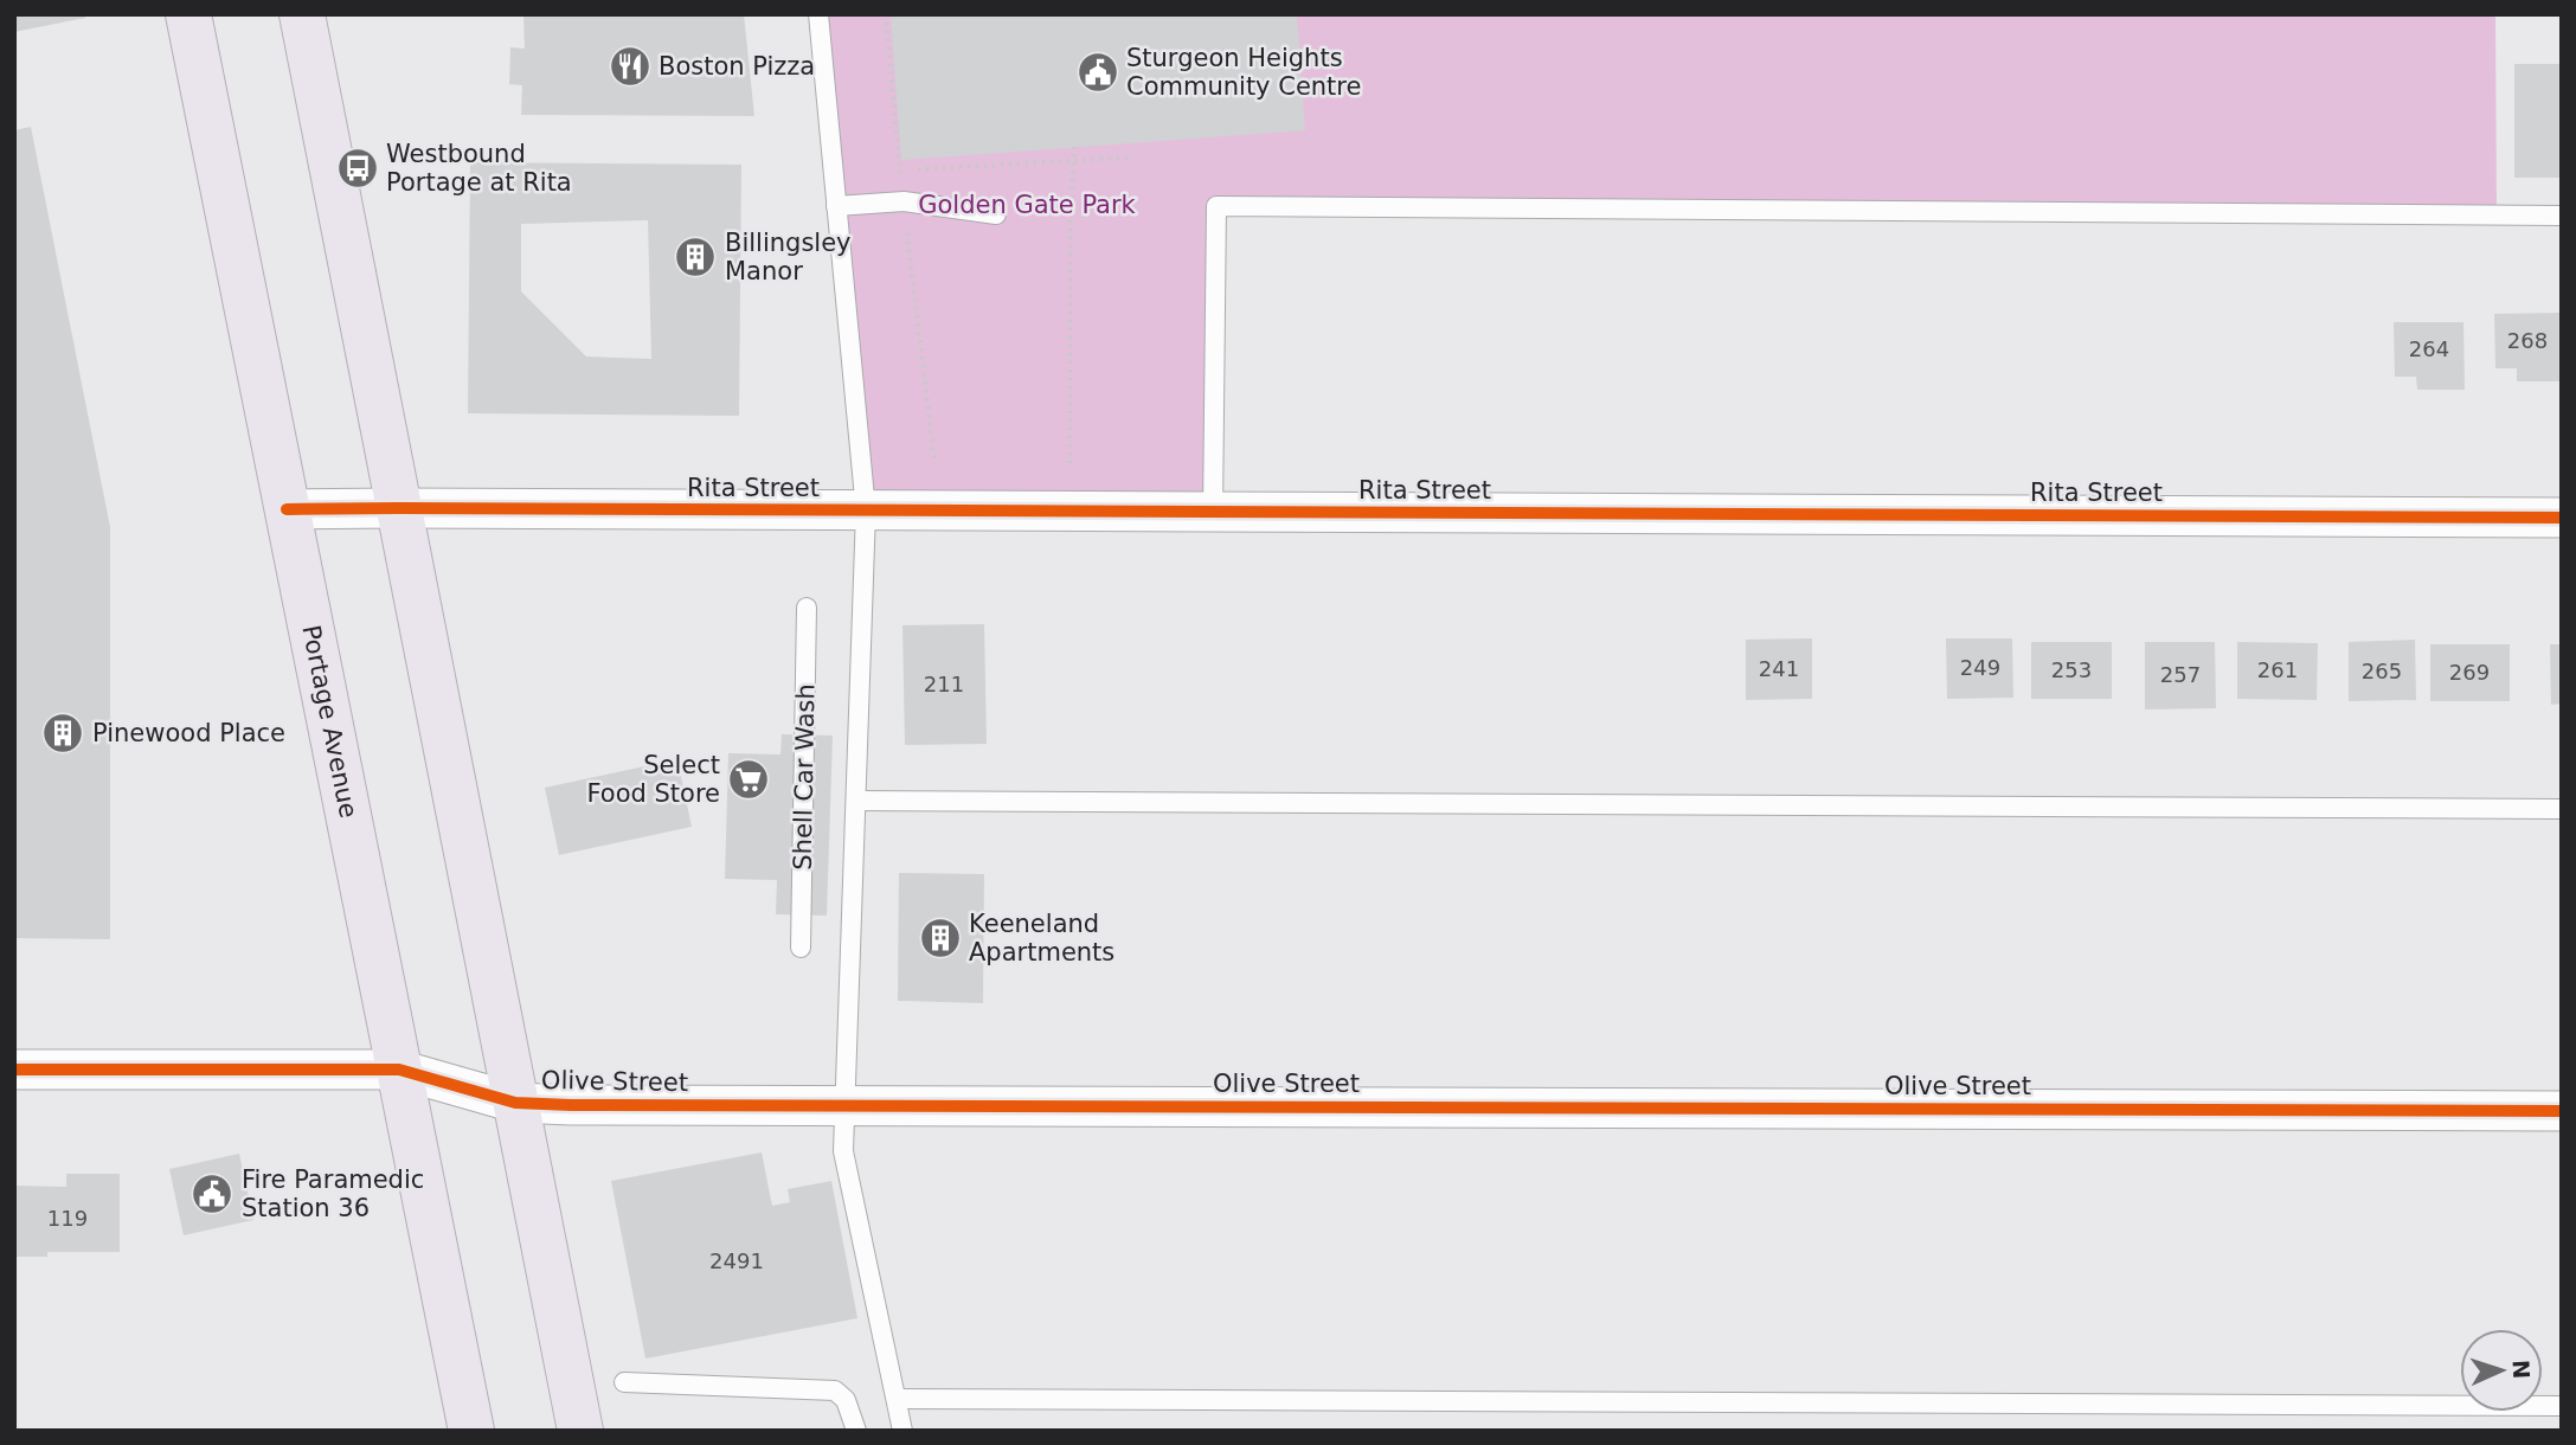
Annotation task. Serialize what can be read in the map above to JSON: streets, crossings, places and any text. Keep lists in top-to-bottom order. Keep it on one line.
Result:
{"streets":{"highway":["Portage Avenue"],"street":["Rita Street","Olive Street"],"lane":["Shell Car Wash"]},"crossings":[["Rita Street","Portage Avenue"],["Portage Avenue","Olive Street"]],"parks":["Golden Gate Park"],"places":{"restaurant":["Boston Pizza"],"public building":["Sturgeon Heights Community Centre","Fire Paramedic Station 36"],"bus stop":["Westbound Portage at Rita"],"building":["Billingsley Manor","Pinewood Place","Keeneland Apartments"],"supermarket":["Select Food Store"]},"house_numbers":["268","264","249","241","253","261","265","269","257","211","119","2491"],"north":"right"}
